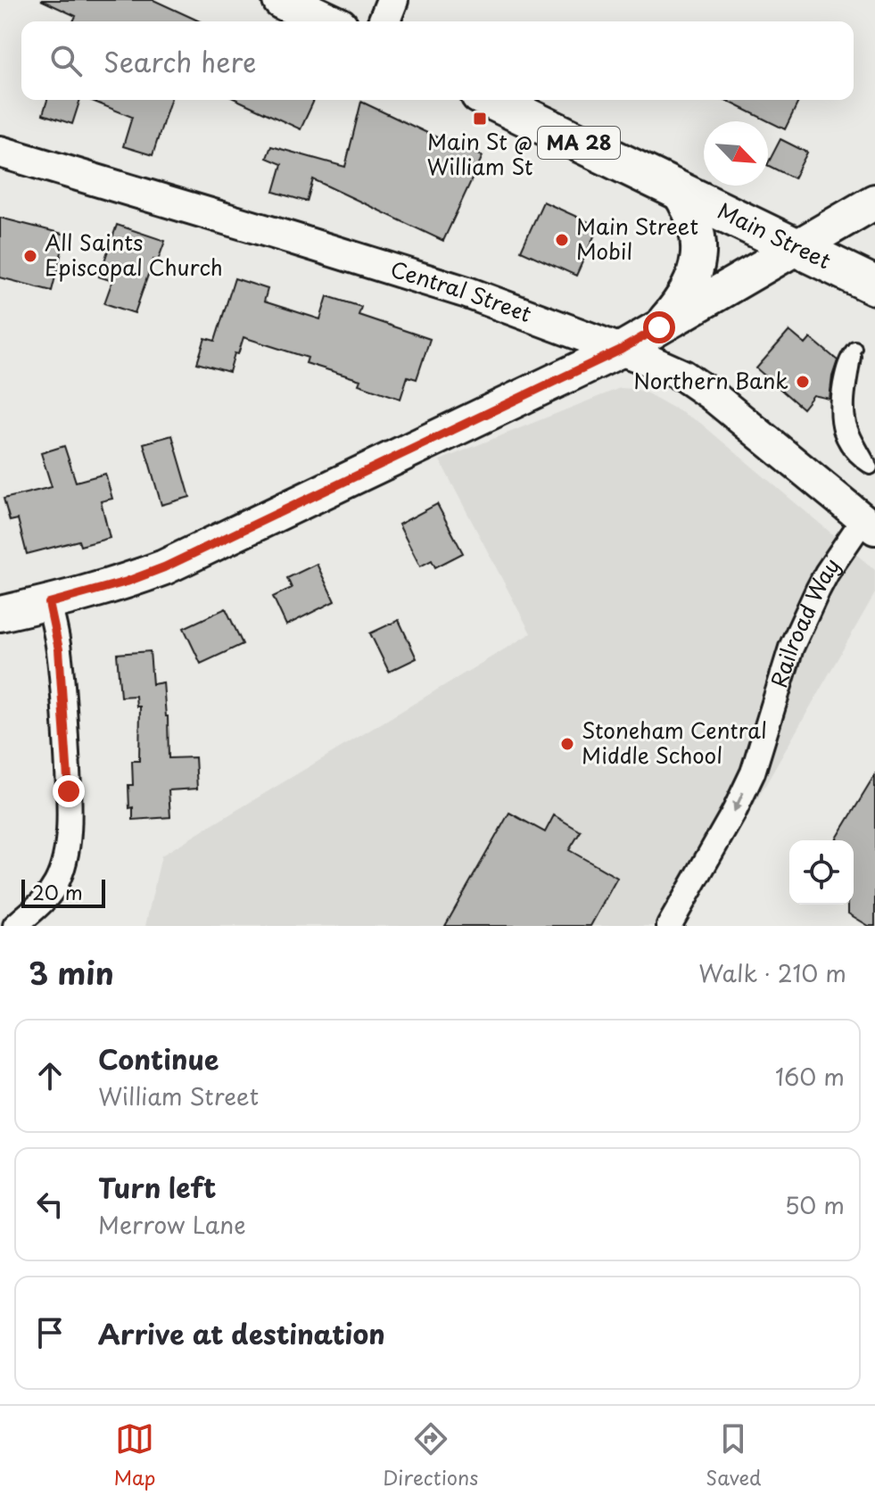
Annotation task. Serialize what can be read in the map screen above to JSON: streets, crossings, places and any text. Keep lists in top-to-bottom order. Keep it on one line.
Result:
{"streets":{"main road":["MA 28","Main Street"],"street":["Central Street","Railroad Way"]},"crossings":[["Central Street","Railroad Way"]],"one_way":["Railroad Way"],"places":{"transit":["Main St @ William St"],"other":["Main Street Mobil","All Saints Episcopal Church","Northern Bank","Stoneham Central Middle School"]},"scale_bar":"20 m","north":"bottom right","page":{"search":"Search here","scale":"20 m","heading":["3 min","Walk · 210 m"],"list":[["Continue","William Street","160 m"],["Turn left","Merrow Lane","50 m"],"Arrive at destination"],"nav":["Map","Directions","Saved"]}}
